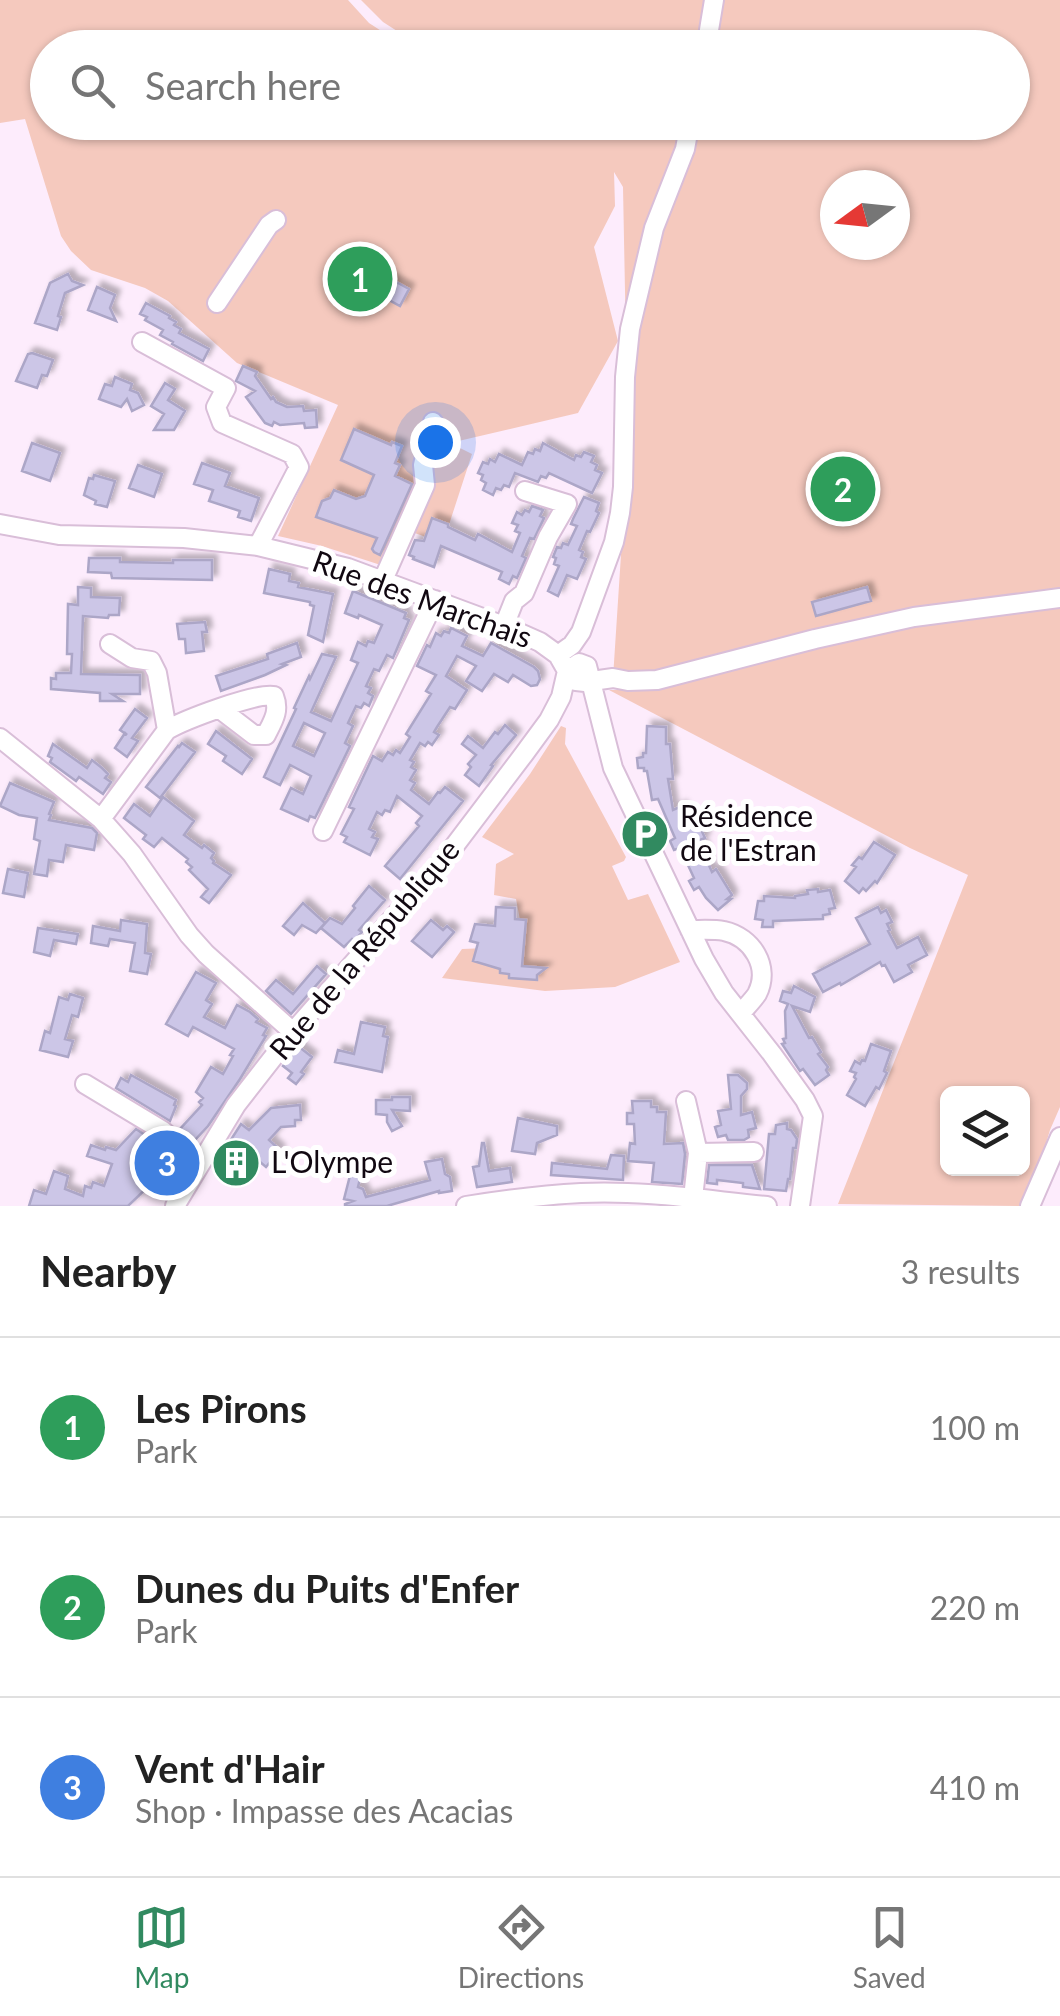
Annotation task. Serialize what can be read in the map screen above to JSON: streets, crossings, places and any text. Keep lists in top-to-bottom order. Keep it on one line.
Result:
{"streets":{"street":["Rue des Marchais","Rue de la République"]},"crossings":[["Rue des Marchais","Rue de la République"]],"places":{"parking":["Résidence de l'Estran"],"building":["L'Olympe"]},"north":"left","page":{"search":"Search here","pins":["1","2","3"],"heading":["Nearby","3 results"],"list":[{"mark":"1","name":"Les Pirons","note":"Park","value":"100 m"},{"mark":"2","name":"Dunes du Puits d'Enfer","note":"Park","value":"220 m"},{"mark":"3","name":"Vent d'Hair","note":"Shop · Impasse des Acacias","value":"410 m"}],"nav":["Map","Directions","Saved"]}}
